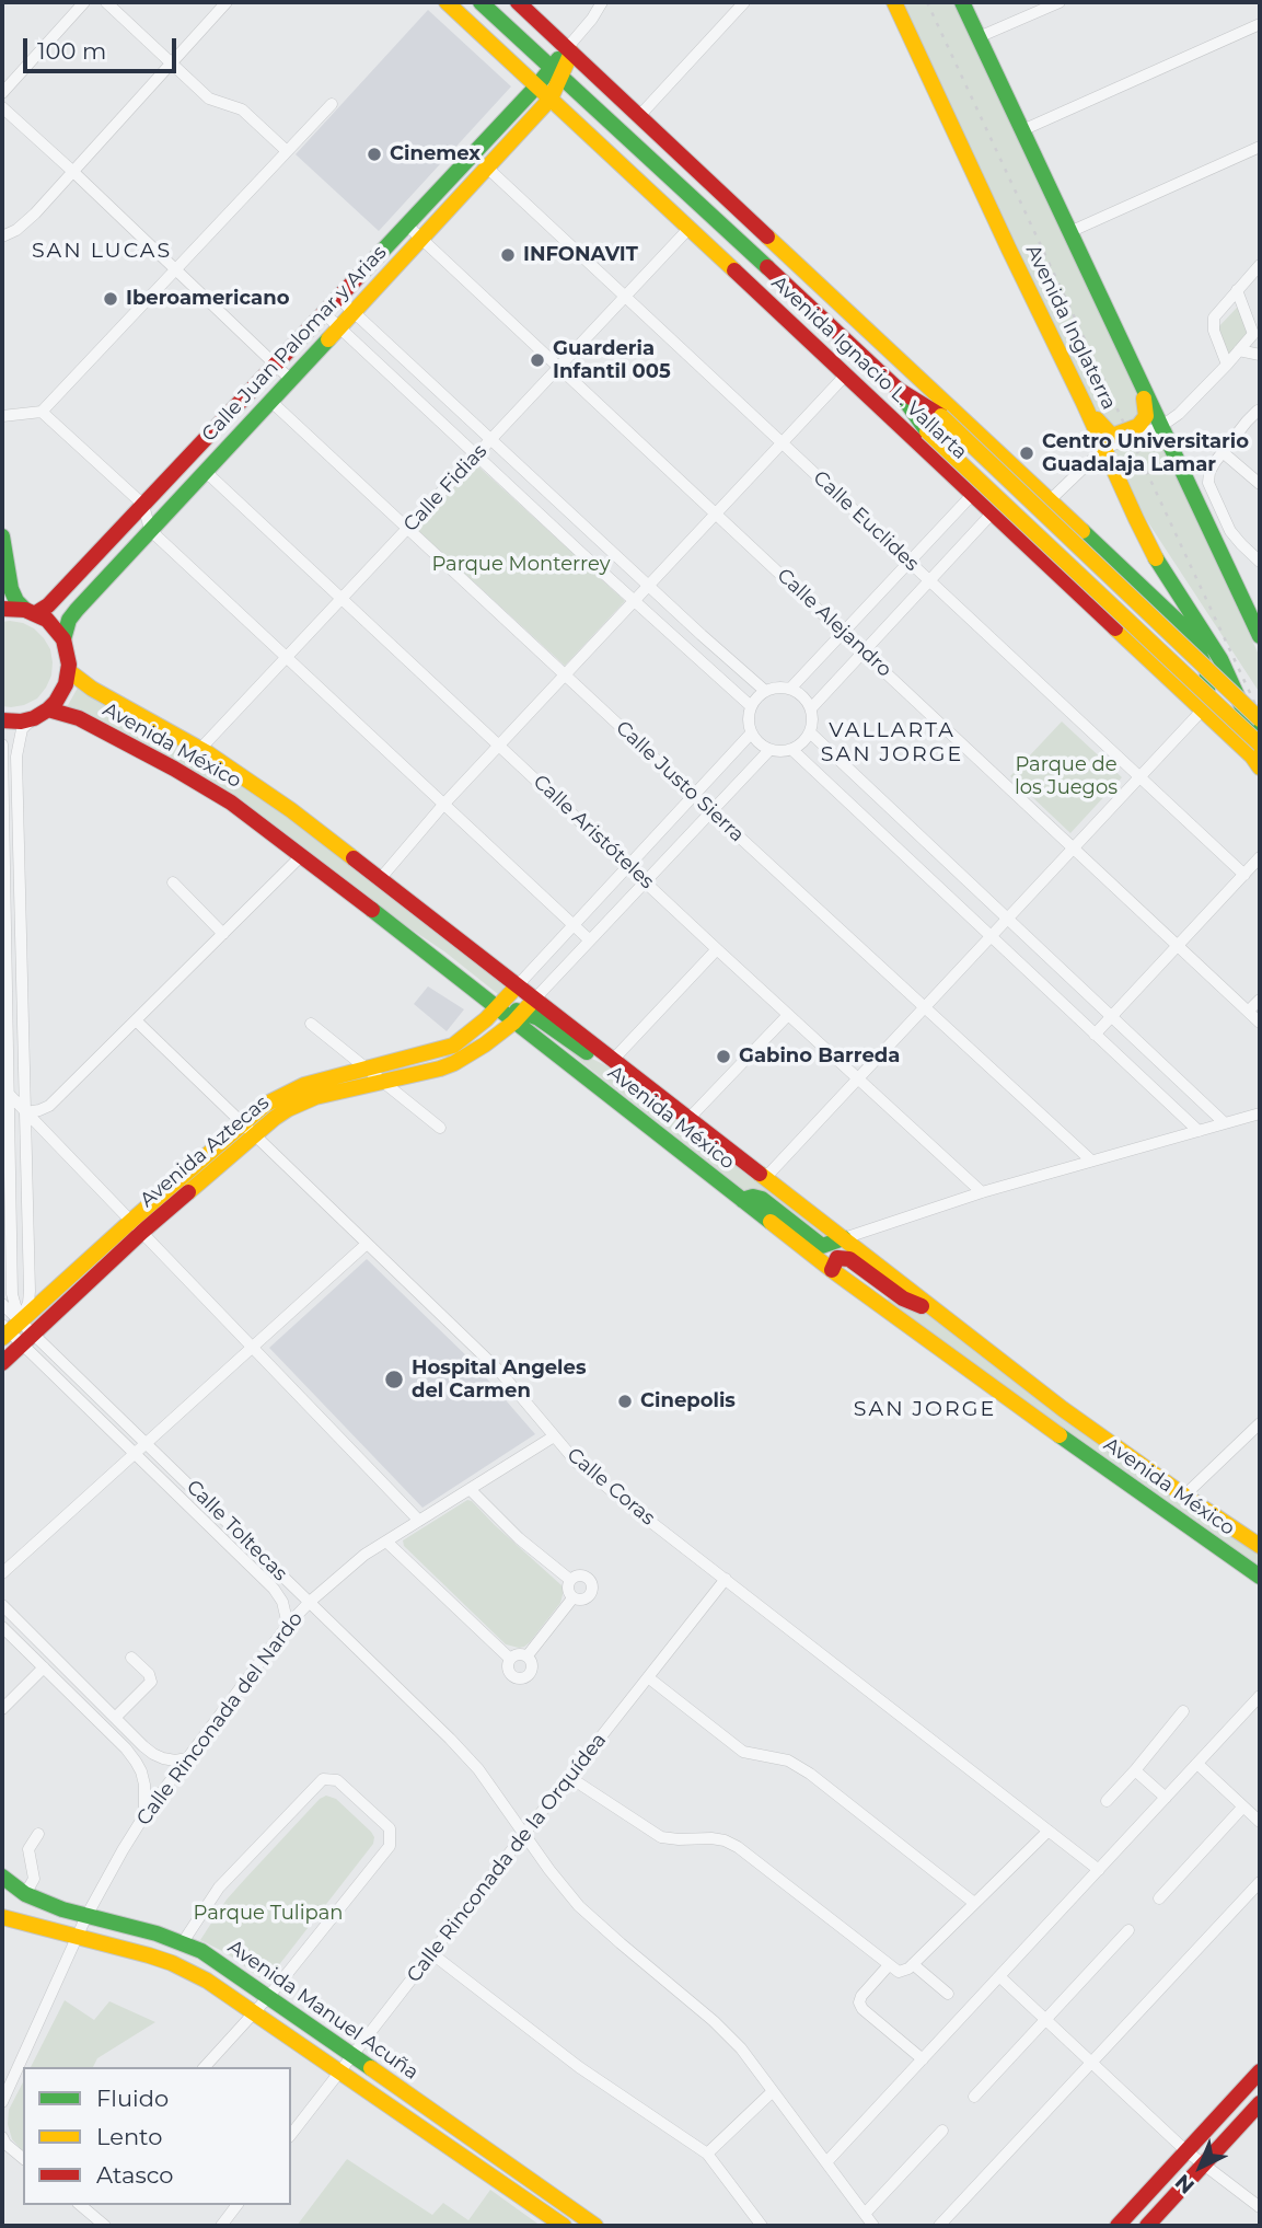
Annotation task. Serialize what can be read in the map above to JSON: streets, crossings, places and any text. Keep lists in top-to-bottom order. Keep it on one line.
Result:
{"streets":{"street":["Avenida Inglaterra","Calle Juan Palomar y Arias","Avenida Ignacio L. Vallarta","Calle Fidias","Calle Euclides","Calle Alejandro","Avenida México","Calle Justo Sierra","Calle Aristóteles","Avenida Aztecas","Calle Coras","Calle Toltecas","Calle Rinconada del Nardo","Calle Rinconada de la Orquídea","Avenida Manuel Acuña"]},"crossings":[["Avenida Inglaterra","Avenida Ignacio L. Vallarta"],["Calle Juan Palomar y Arias","Avenida Ignacio L. Vallarta"],["Calle Juan Palomar y Arias","Calle Euclides"],["Calle Juan Palomar y Arias","Calle Alejandro"],["Calle Juan Palomar y Arias","Calle Justo Sierra"],["Calle Juan Palomar y Arias","Calle Aristóteles"],["Avenida Ignacio L. Vallarta","Calle Fidias"],["Calle Fidias","Calle Euclides"],["Calle Fidias","Calle Alejandro"],["Calle Fidias","Avenida México"],["Calle Fidias","Calle Justo Sierra"],["Calle Fidias","Calle Aristóteles"],["Avenida México","Avenida Aztecas"],["Avenida Aztecas","Calle Coras"],["Avenida Aztecas","Calle Toltecas"],["Calle Coras","Calle Rinconada del Nardo"],["Calle Coras","Calle Rinconada de la Orquídea"],["Calle Toltecas","Calle Rinconada del Nardo"],["Calle Toltecas","Calle Rinconada de la Orquídea"],["Calle Rinconada del Nardo","Avenida Manuel Acuña"],["Calle Rinconada de la Orquídea","Avenida Manuel Acuña"]],"districts":["SAN LUCAS","VALLARTA SAN JORGE","SAN JORGE"],"parks":["Parque Monterrey","Parque de los Juegos","Parque Tulipan"],"places":["Cinemex","INFONAVIT","Iberoamericano","Guarderia Infantil 005","Centro Universitario Guadalaja Lamar","Gabino Barreda","Hospital Angeles del Carmen","Cinepolis"],"legend":["Fluido","Lento","Atasco"],"scale_bar":"100 m","north":"bottom left"}
